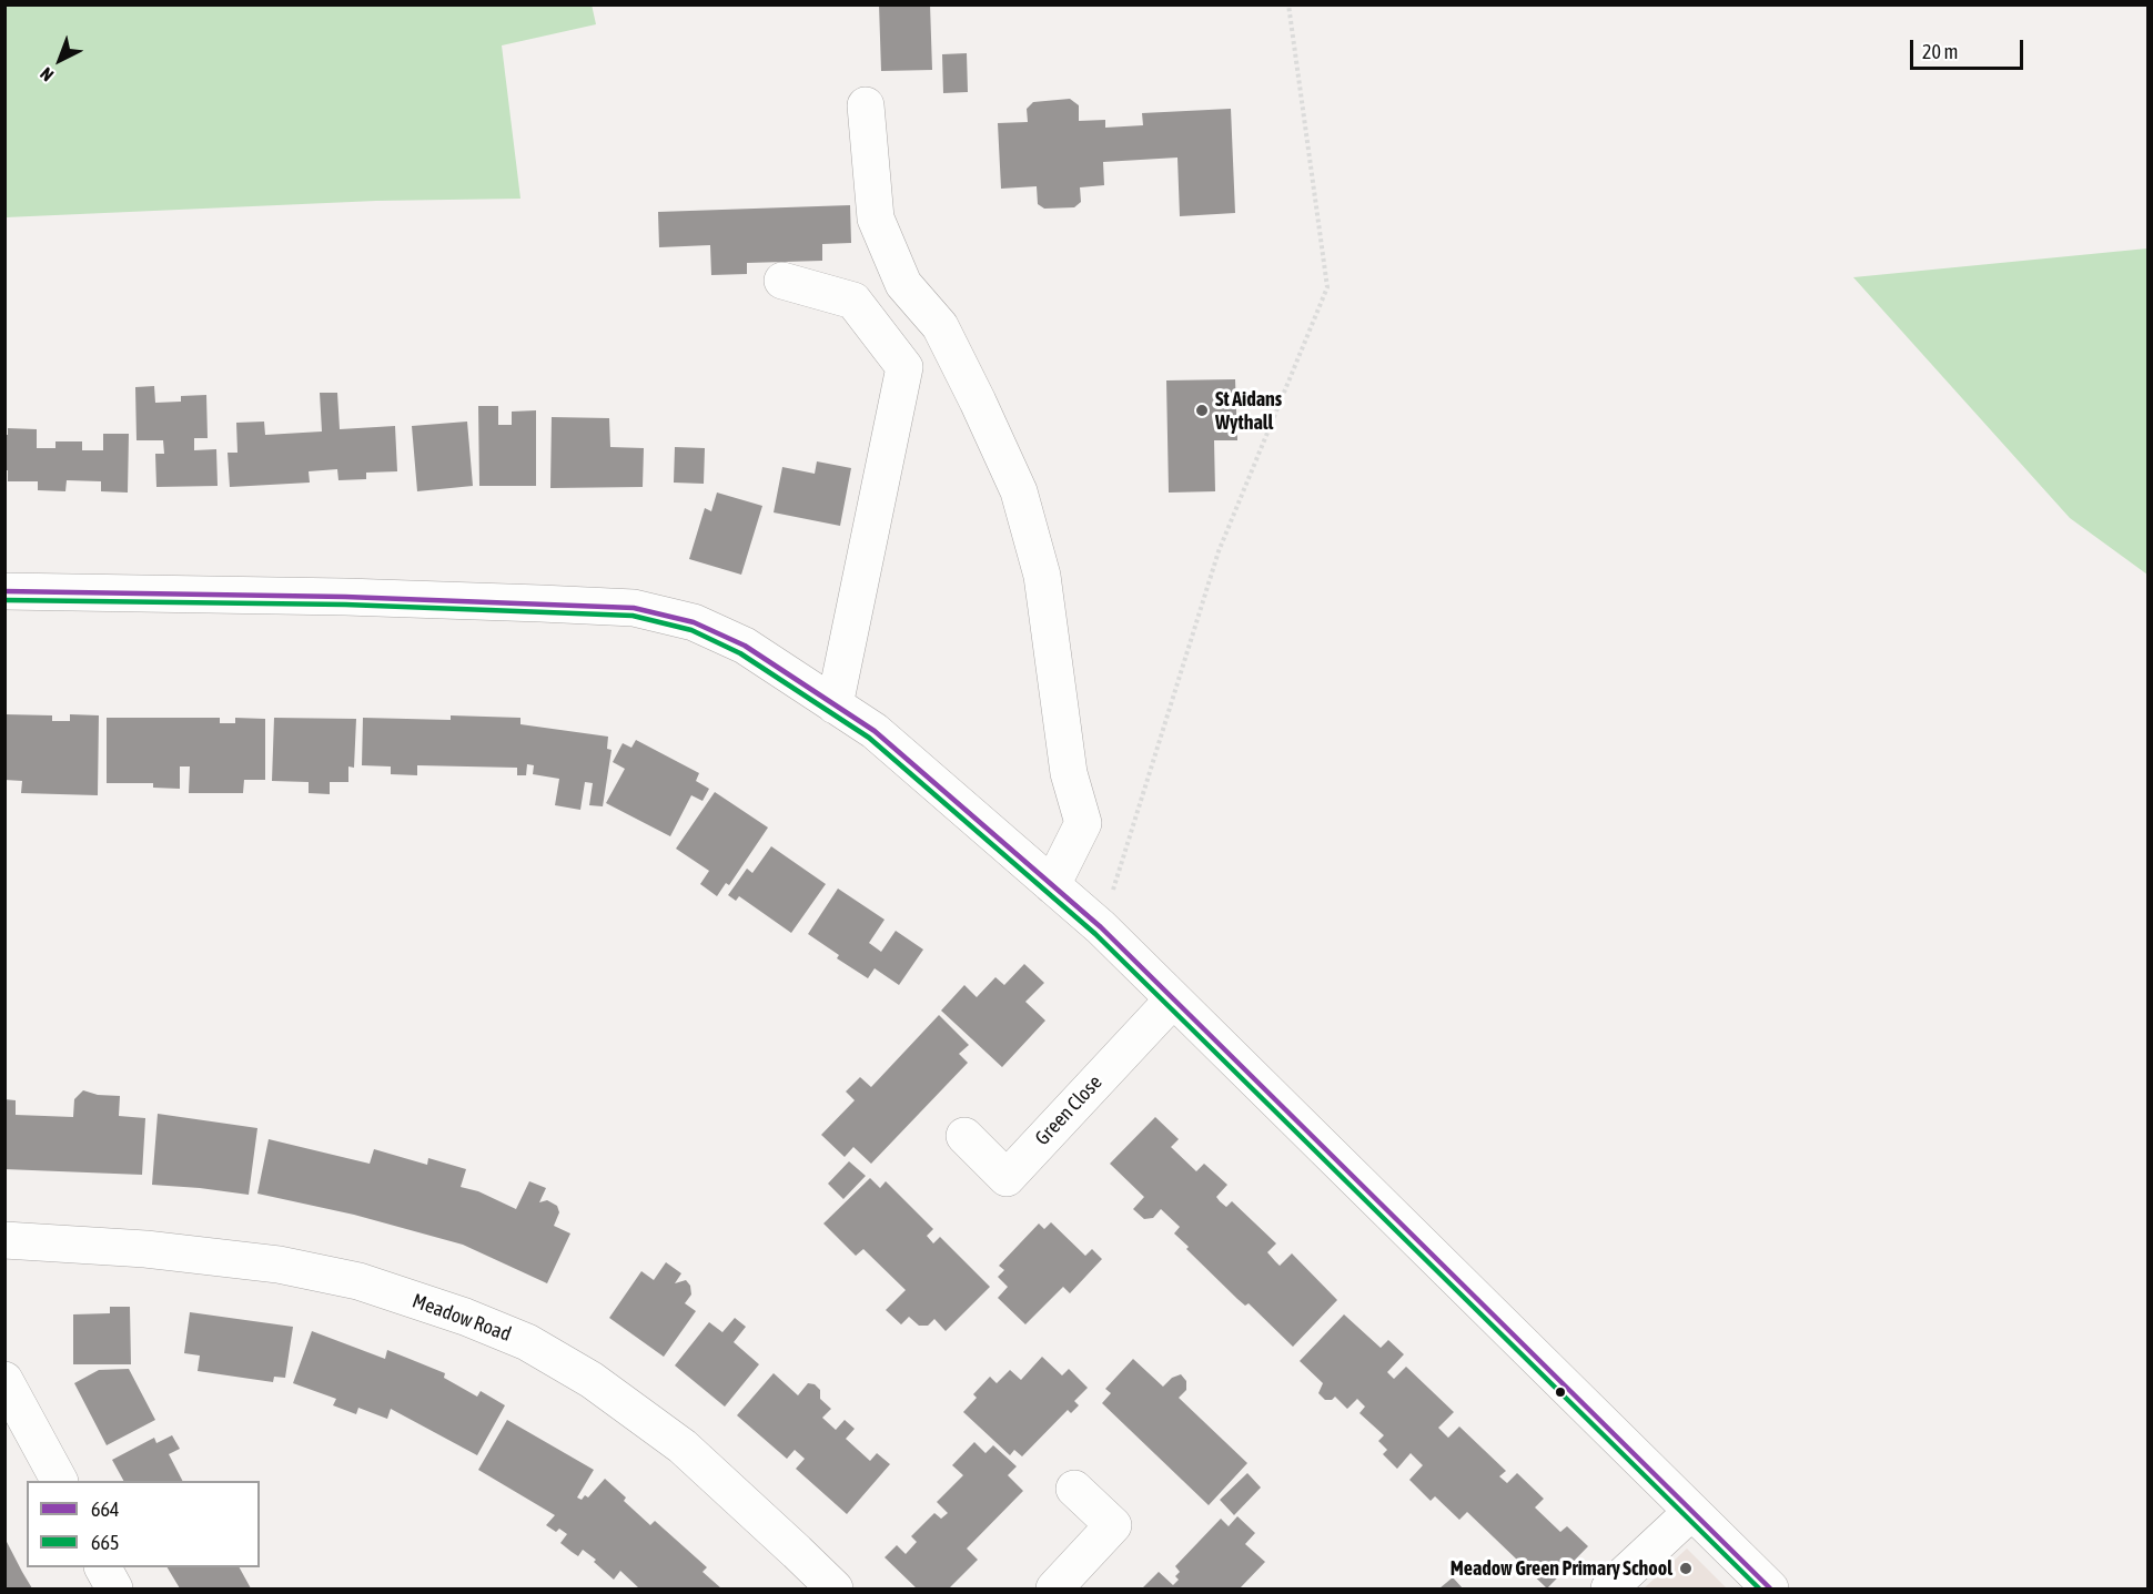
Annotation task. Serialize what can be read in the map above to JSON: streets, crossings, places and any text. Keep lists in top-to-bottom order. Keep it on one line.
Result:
{"streets":{"street":["Green Close","Meadow Road"]},"places":["St Aidans Wythall","Meadow Green Primary School"],"lines":["transit line 664","transit line 665"],"legend":["664","665"],"scale_bar":"20 m","north":"bottom left"}
